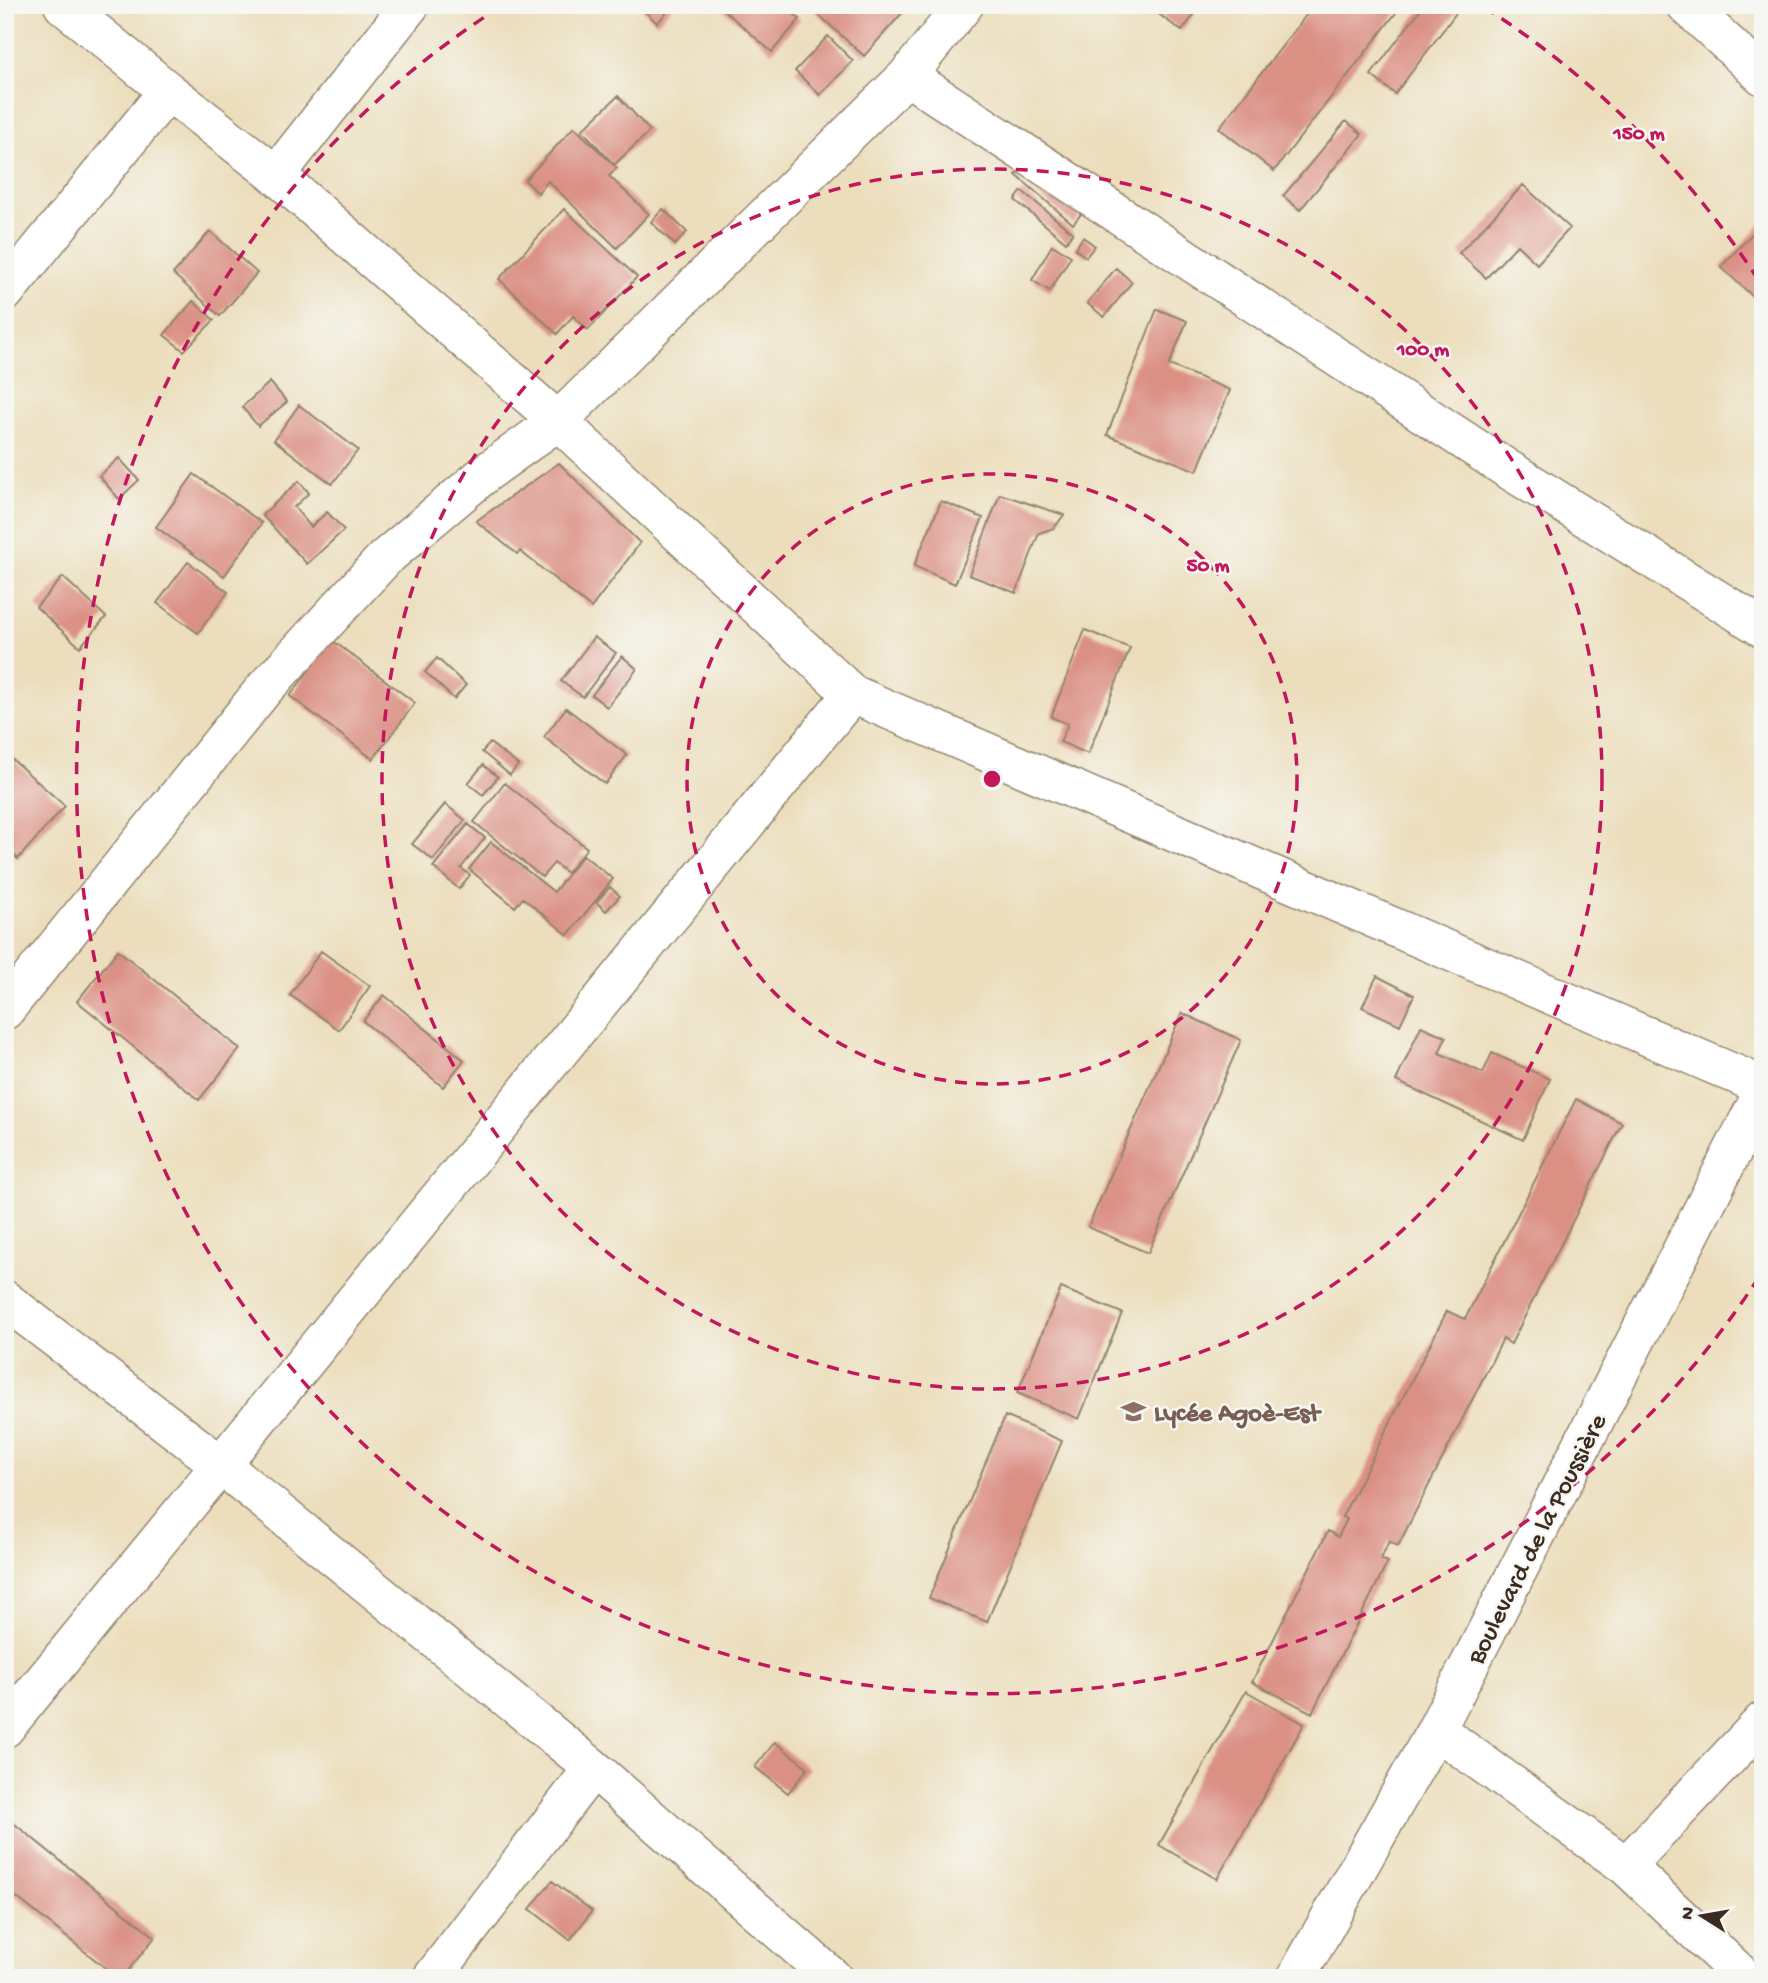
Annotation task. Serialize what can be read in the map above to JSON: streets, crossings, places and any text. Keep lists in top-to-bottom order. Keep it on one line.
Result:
{"streets":{"street":["Boulevard de la Poussière"]},"places":{"school or university":["Lycée Agoè-Est"]},"north":"left","rings":["150 m","100 m","50 m"]}
